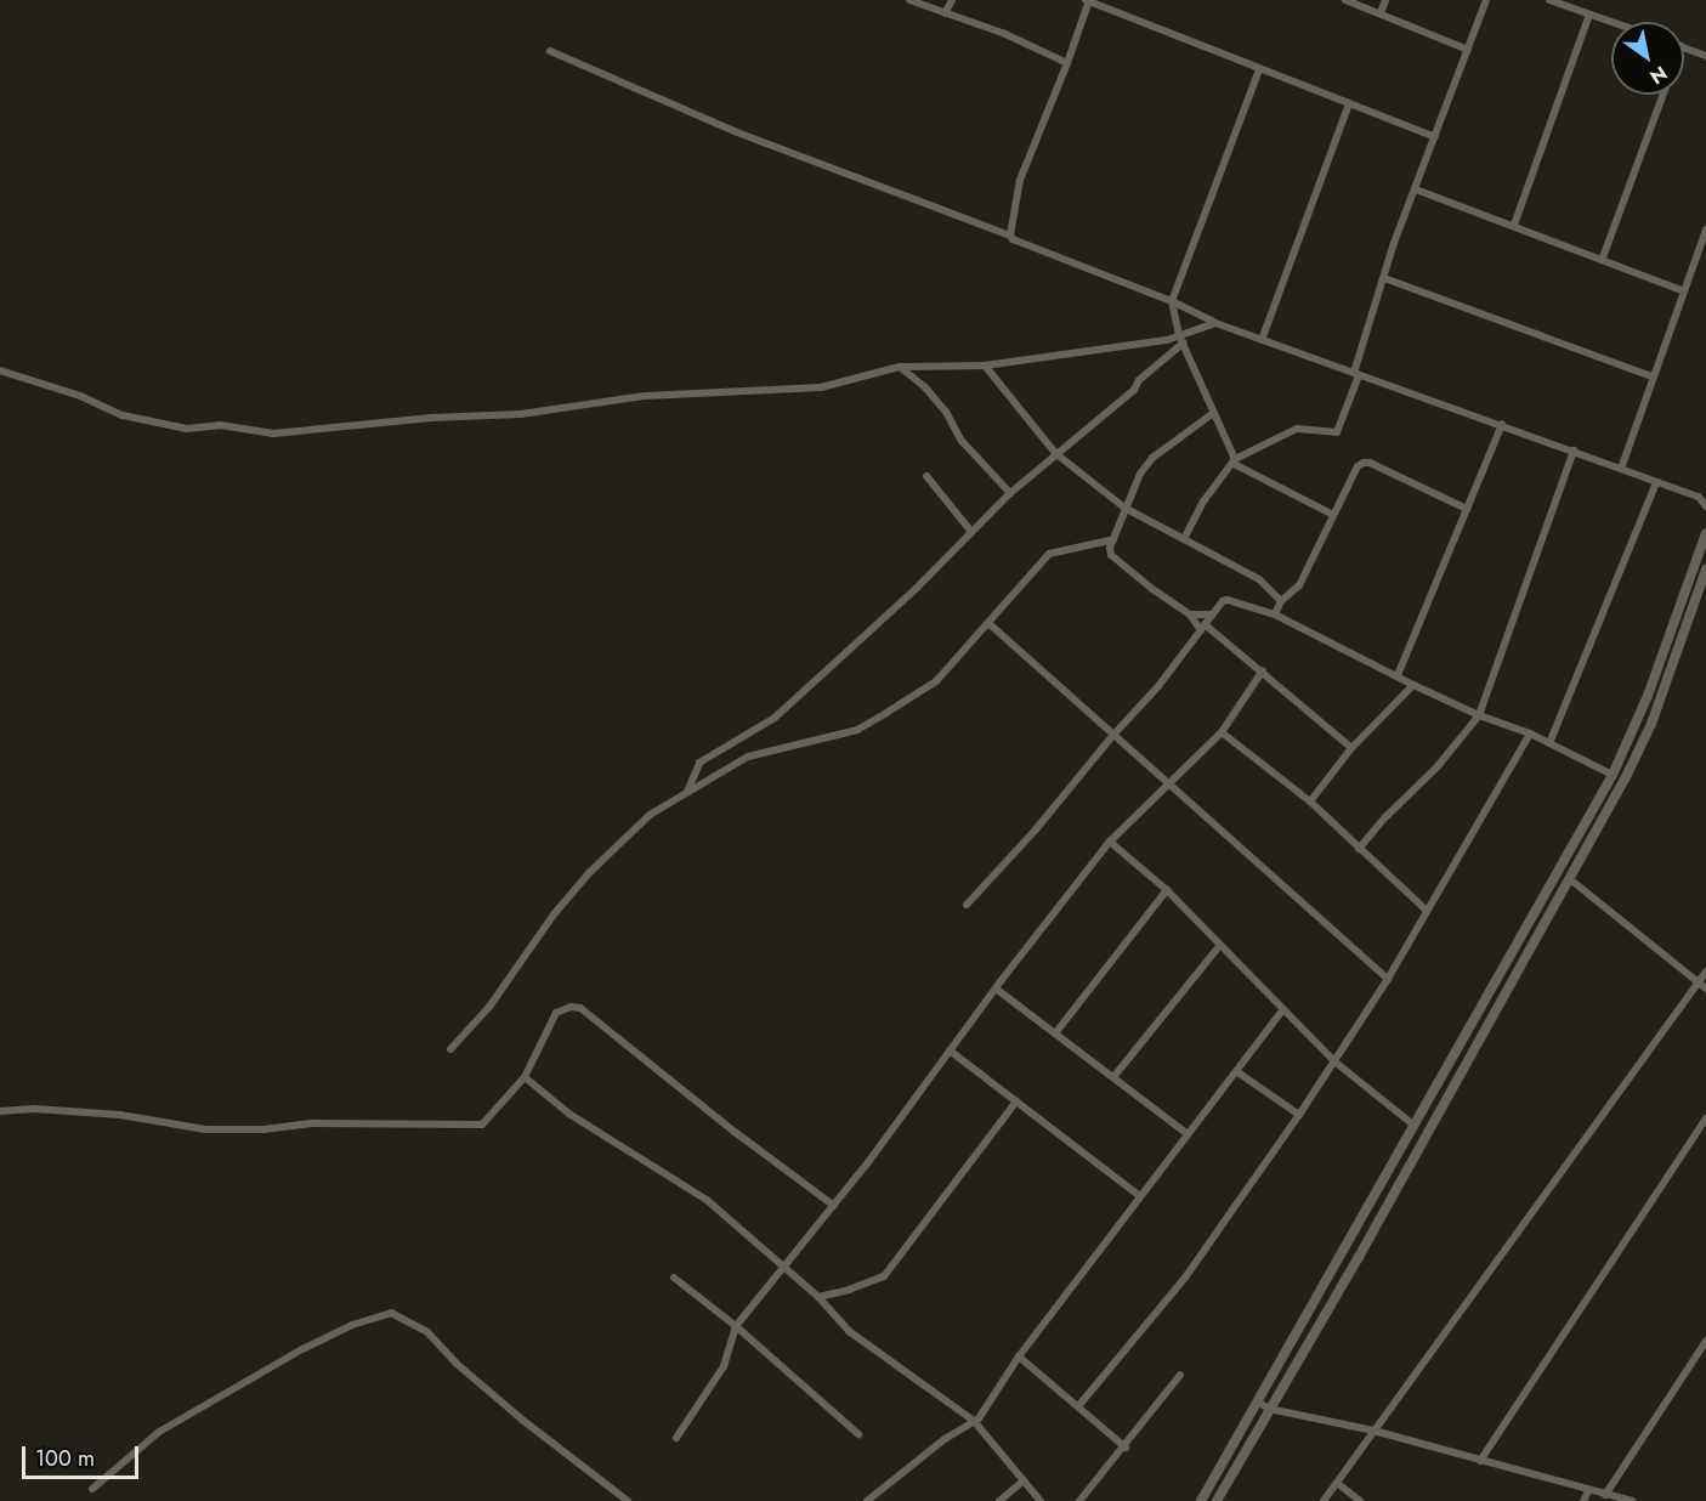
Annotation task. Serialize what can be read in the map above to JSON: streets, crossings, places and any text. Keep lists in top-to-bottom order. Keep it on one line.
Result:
{"scale_bar":"100 m","north":"bottom right"}
